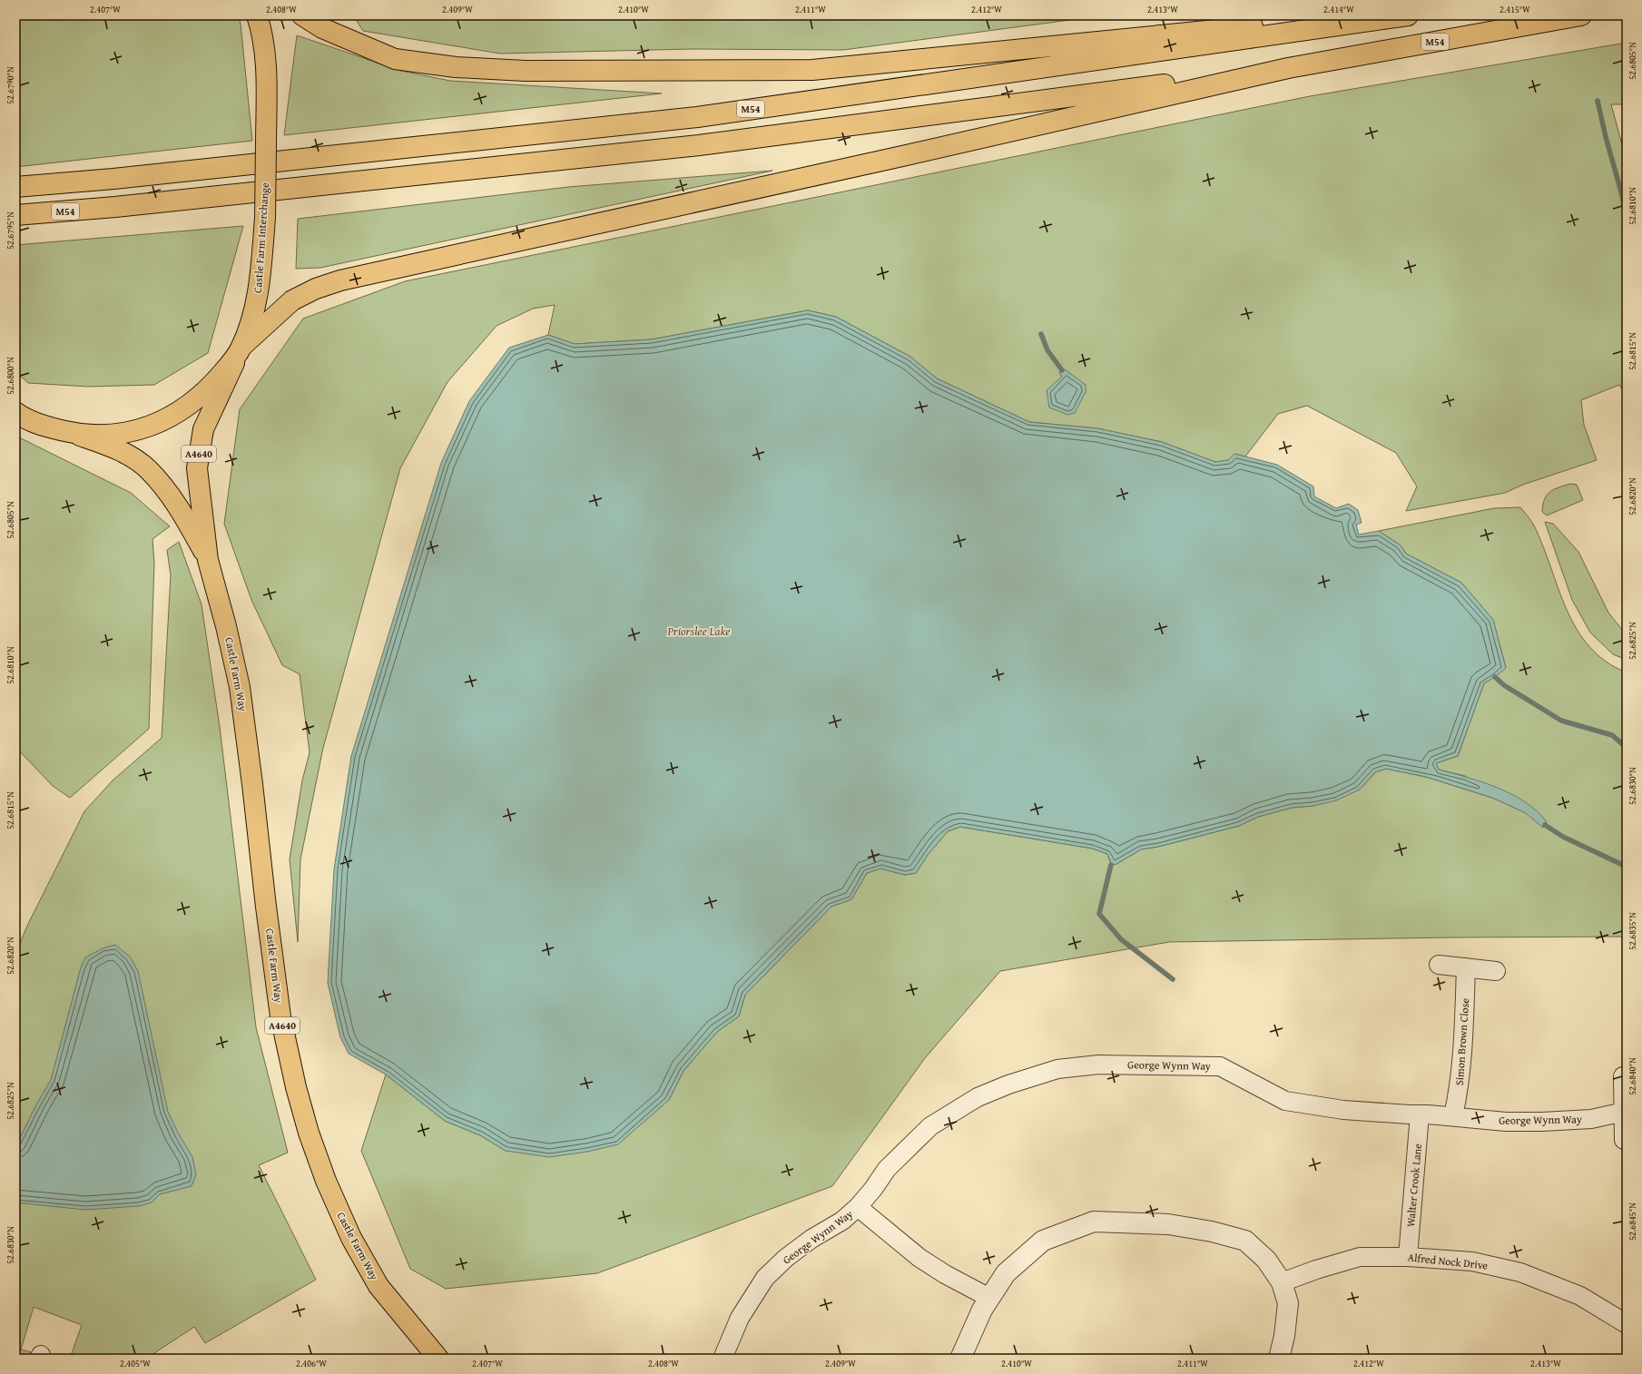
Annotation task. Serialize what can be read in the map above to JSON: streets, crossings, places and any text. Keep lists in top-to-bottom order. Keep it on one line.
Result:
{"streets":{"main road":["M54","Castle Farm Interchange","A4640","Castle Farm Way"],"street":["Simon Brown Close","George Wynn Way","Walter Crook Lane","Alfred Nock Drive"]},"crossings":[["Castle Farm Interchange","Castle Farm Way"],["Simon Brown Close","George Wynn Way"],["George Wynn Way","Walter Crook Lane"],["Walter Crook Lane","Alfred Nock Drive"]],"water":["Priorslee Lake"],"coordinates":["2.407°W","2.408°W","2.409°W","2.410°W","2.411°W","2.412°W","2.413°W","2.414°W","2.415°W","52.6805°N","52.6790°N","52.6810°N","52.6795°N","52.6815°N","52.6800°N","52.6820°N","52.6825°N","52.6830°N","52.6835°N","52.6840°N","52.6845°N","2.405°W","2.406°W"]}
